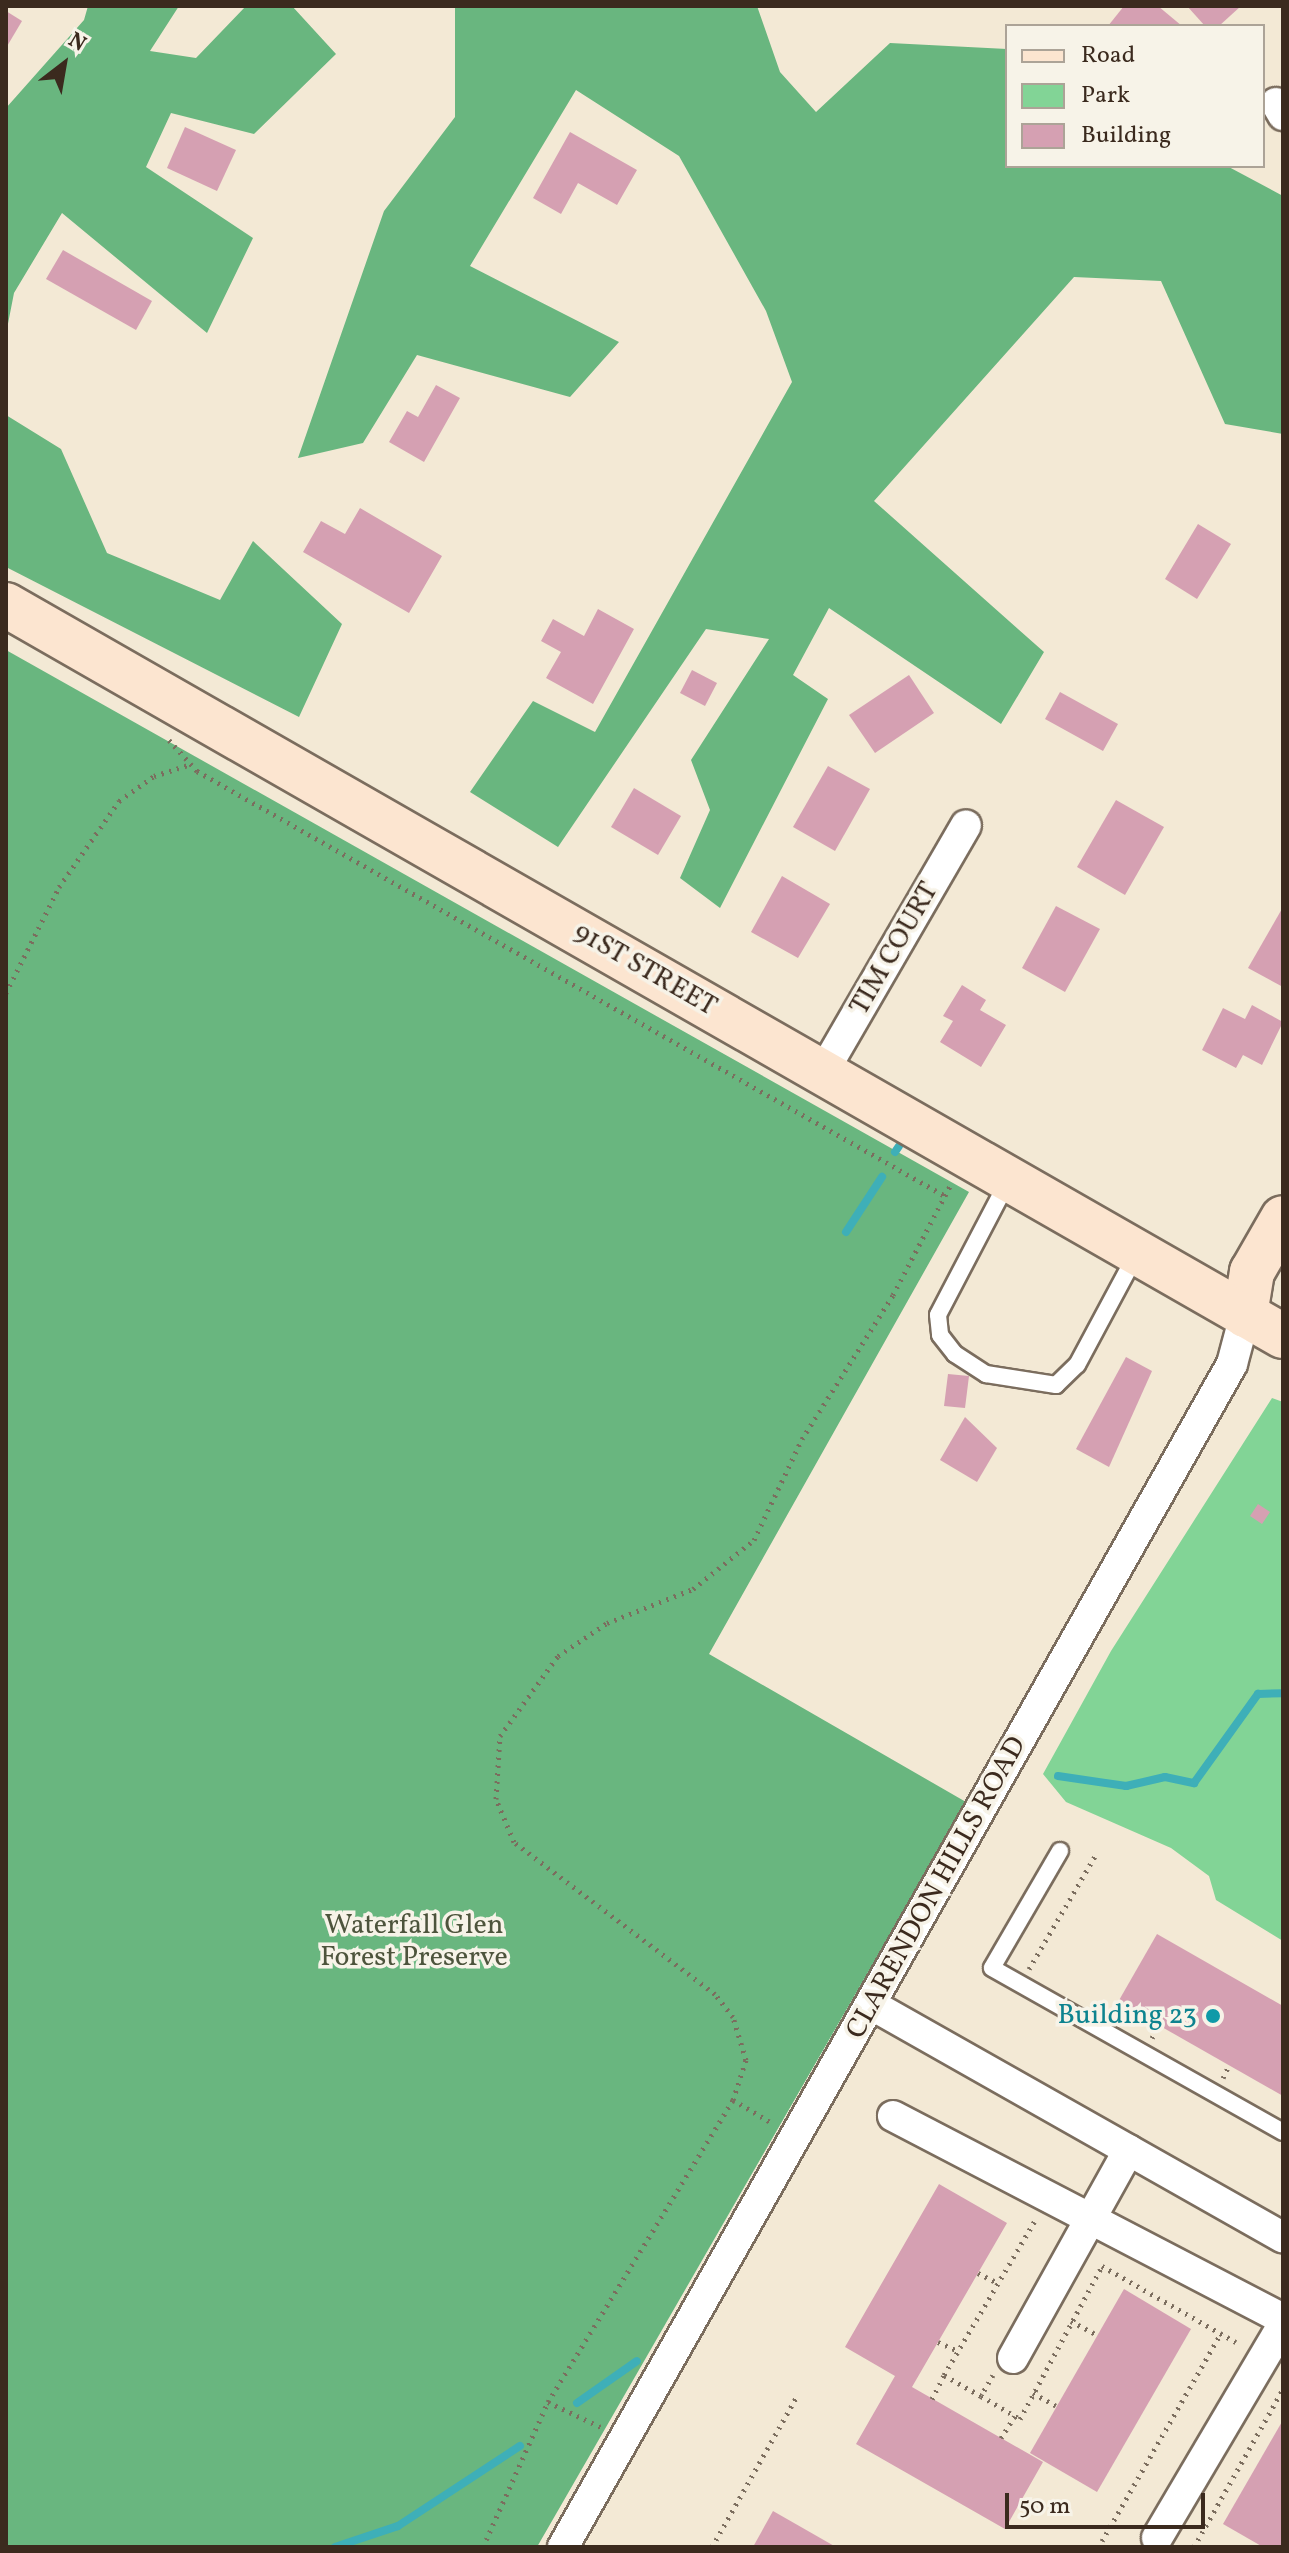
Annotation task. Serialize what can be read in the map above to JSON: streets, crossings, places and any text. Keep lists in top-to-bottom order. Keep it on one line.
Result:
{"streets":{"main road":["91ST STREET","CLARENDON HILLS ROAD"],"street":["TIM COURT"]},"crossings":[["TIM COURT","91ST STREET"],["91ST STREET","CLARENDON HILLS ROAD"]],"parks":["Waterfall Glen Forest Preserve"],"places":["Building 23"],"legend":["Road","Park","Building"],"scale_bar":"50 m","north":"top right"}
